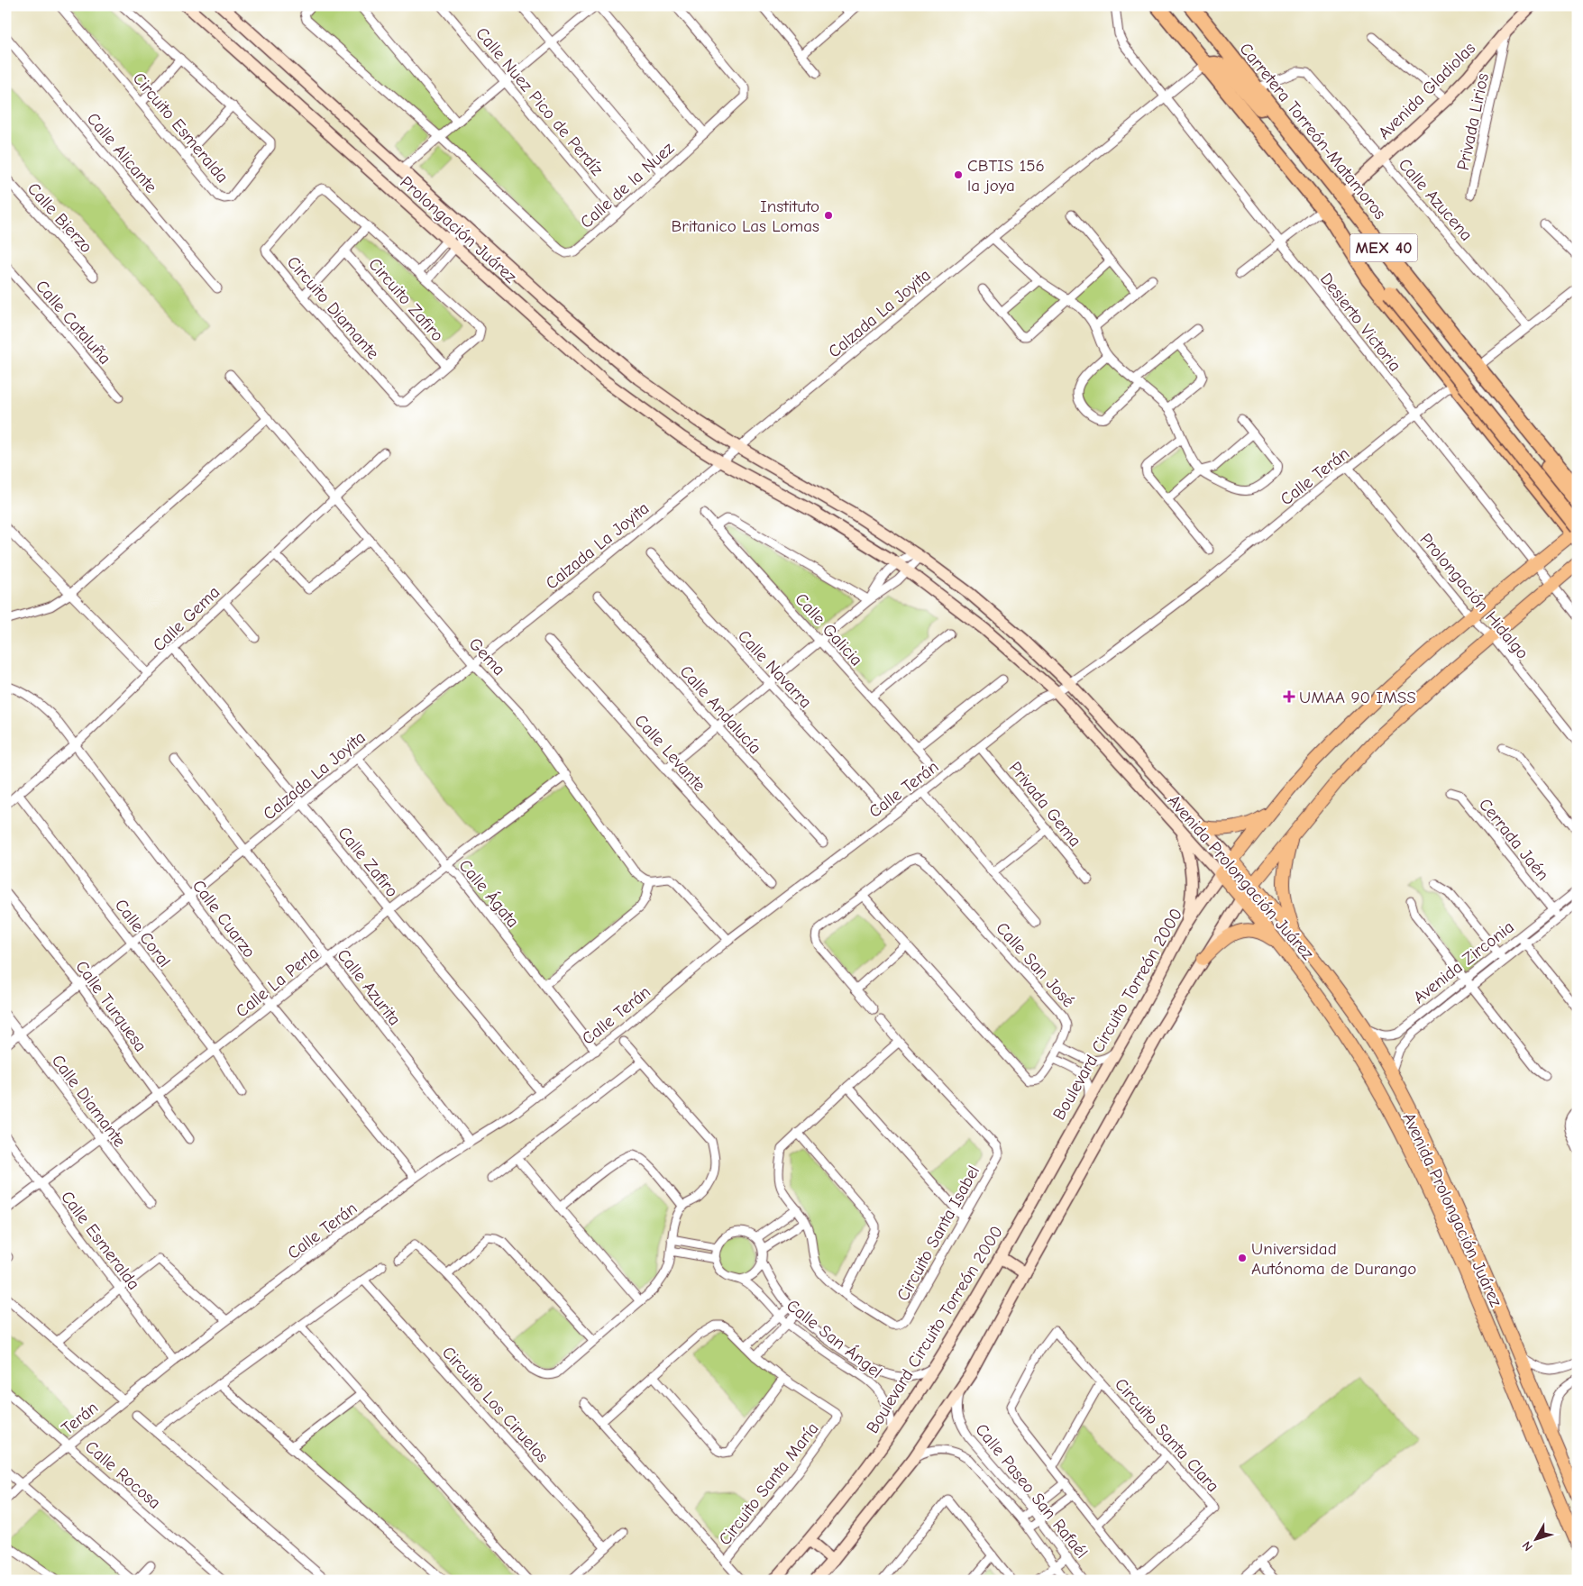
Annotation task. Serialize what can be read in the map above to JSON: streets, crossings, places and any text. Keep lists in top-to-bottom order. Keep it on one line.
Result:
{"streets":{"highway":["Carretera Torreón-Matamoros","MEX 40"],"main road":["Avenida Prolongación Juárez","Boulevard Circuito Torreón 2000"],"street":["Avenida Gladiolas","Calle Nuez Pico de Perdíz","Privada Lirios","Circuito Esmeralda","Calle Alicante","Calle de la Nuez","Calle Azucena","Calle Bierzo","Prolongación Juárez","Circuito Zafiro","Circuito Diamante","Calzada La Joyita","Calle Cataluña","Desierto Victoria","Calle Terán","Prolongación Hidalgo","Calle Gema","Calle Galicia","Gema","Calle Navarra","Calle Andalucía","Calle Levante","Privada Gema","Cerrada Jaén","Calle Zafiro","Calle Ágata","Calle Cuarzo","Calle Coral","Avenida Zirconia","Calle San José","Calle La Perla","Calle Azurita","Calle Turquesa","Calle Diamante","Circuito Santa Isabel","Calle Esmeralda","Calle San Ángel","Circuito Los Ciruelos","Terán","Circuito Santa Clara","Calle Rocosa","Circuito Santa María","Calle Paseo San Rafaél"]},"crossings":[["Avenida Gladiolas","Privada Lirios"],["Avenida Gladiolas","Carretera Torreón-Matamoros"],["Avenida Gladiolas","Calle Azucena"],["Calle Nuez Pico de Perdíz","Calle de la Nuez"],["Carretera Torreón-Matamoros","Calle Azucena"],["Prolongación Juárez","Calzada La Joyita"],["Prolongación Juárez","Avenida Prolongación Juárez"],["MEX 40","Calzada La Joyita"],["MEX 40","Boulevard Circuito Torreón 2000"],["Circuito Zafiro","Circuito Diamante"],["Calzada La Joyita","Desierto Victoria"],["Calzada La Joyita","Gema"],["Calzada La Joyita","Calle Zafiro"],["Calzada La Joyita","Avenida Prolongación Juárez"],["Calzada La Joyita","Calle Ágata"],["Calzada La Joyita","Calle Cuarzo"],["Calzada La Joyita","Calle Coral"],["Calzada La Joyita","Calle Azurita"],["Calzada La Joyita","Calle Turquesa"],["Calzada La Joyita","Calle Diamante"],["Desierto Victoria","Calle Terán"],["Desierto Victoria","Boulevard Circuito Torreón 2000"],["Calle Terán","Prolongación Hidalgo"],["Calle Terán","Privada Gema"],["Calle Terán","Calle Zafiro"],["Calle Terán","Avenida Prolongación Juárez"],["Calle Terán","Calle Ágata"],["Calle Terán","Calle Cuarzo"],["Calle Terán","Calle San José"],["Calle Terán","Calle Azurita"],["Calle Terán","Calle Esmeralda"],["Calle Terán","Terán"],["Prolongación Hidalgo","Boulevard Circuito Torreón 2000"],["Calle Gema","Gema"],["Calle Gema","Calle Zafiro"],["Calle Gema","Calle Cuarzo"],["Calle Gema","Calle Coral"],["Gema","Calle La Perla"],["Cerrada Jaén","Avenida Zirconia"],["Calle Zafiro","Calle La Perla"],["Avenida Prolongación Juárez","Avenida Zirconia"],["Avenida Prolongación Juárez","Boulevard Circuito Torreón 2000"],["Calle Ágata","Calle La Perla"],["Calle Cuarzo","Calle La Perla"],["Calle Coral","Calle La Perla"],["Calle La Perla","Calle Azurita"],["Calle La Perla","Calle Turquesa"],["Calle La Perla","Calle Diamante"],["Calle La Perla","Calle Esmeralda"],["Boulevard Circuito Torreón 2000","Calle San Ángel"],["Calle Esmeralda","Terán"],["Terán","Calle Rocosa"]],"places":{"other":["CBTIS 156 la joya","Instituto Britanico Las Lomas","Universidad Autónoma de Durango"],"health":["UMAA 90 IMSS"]},"north":"bottom left"}
